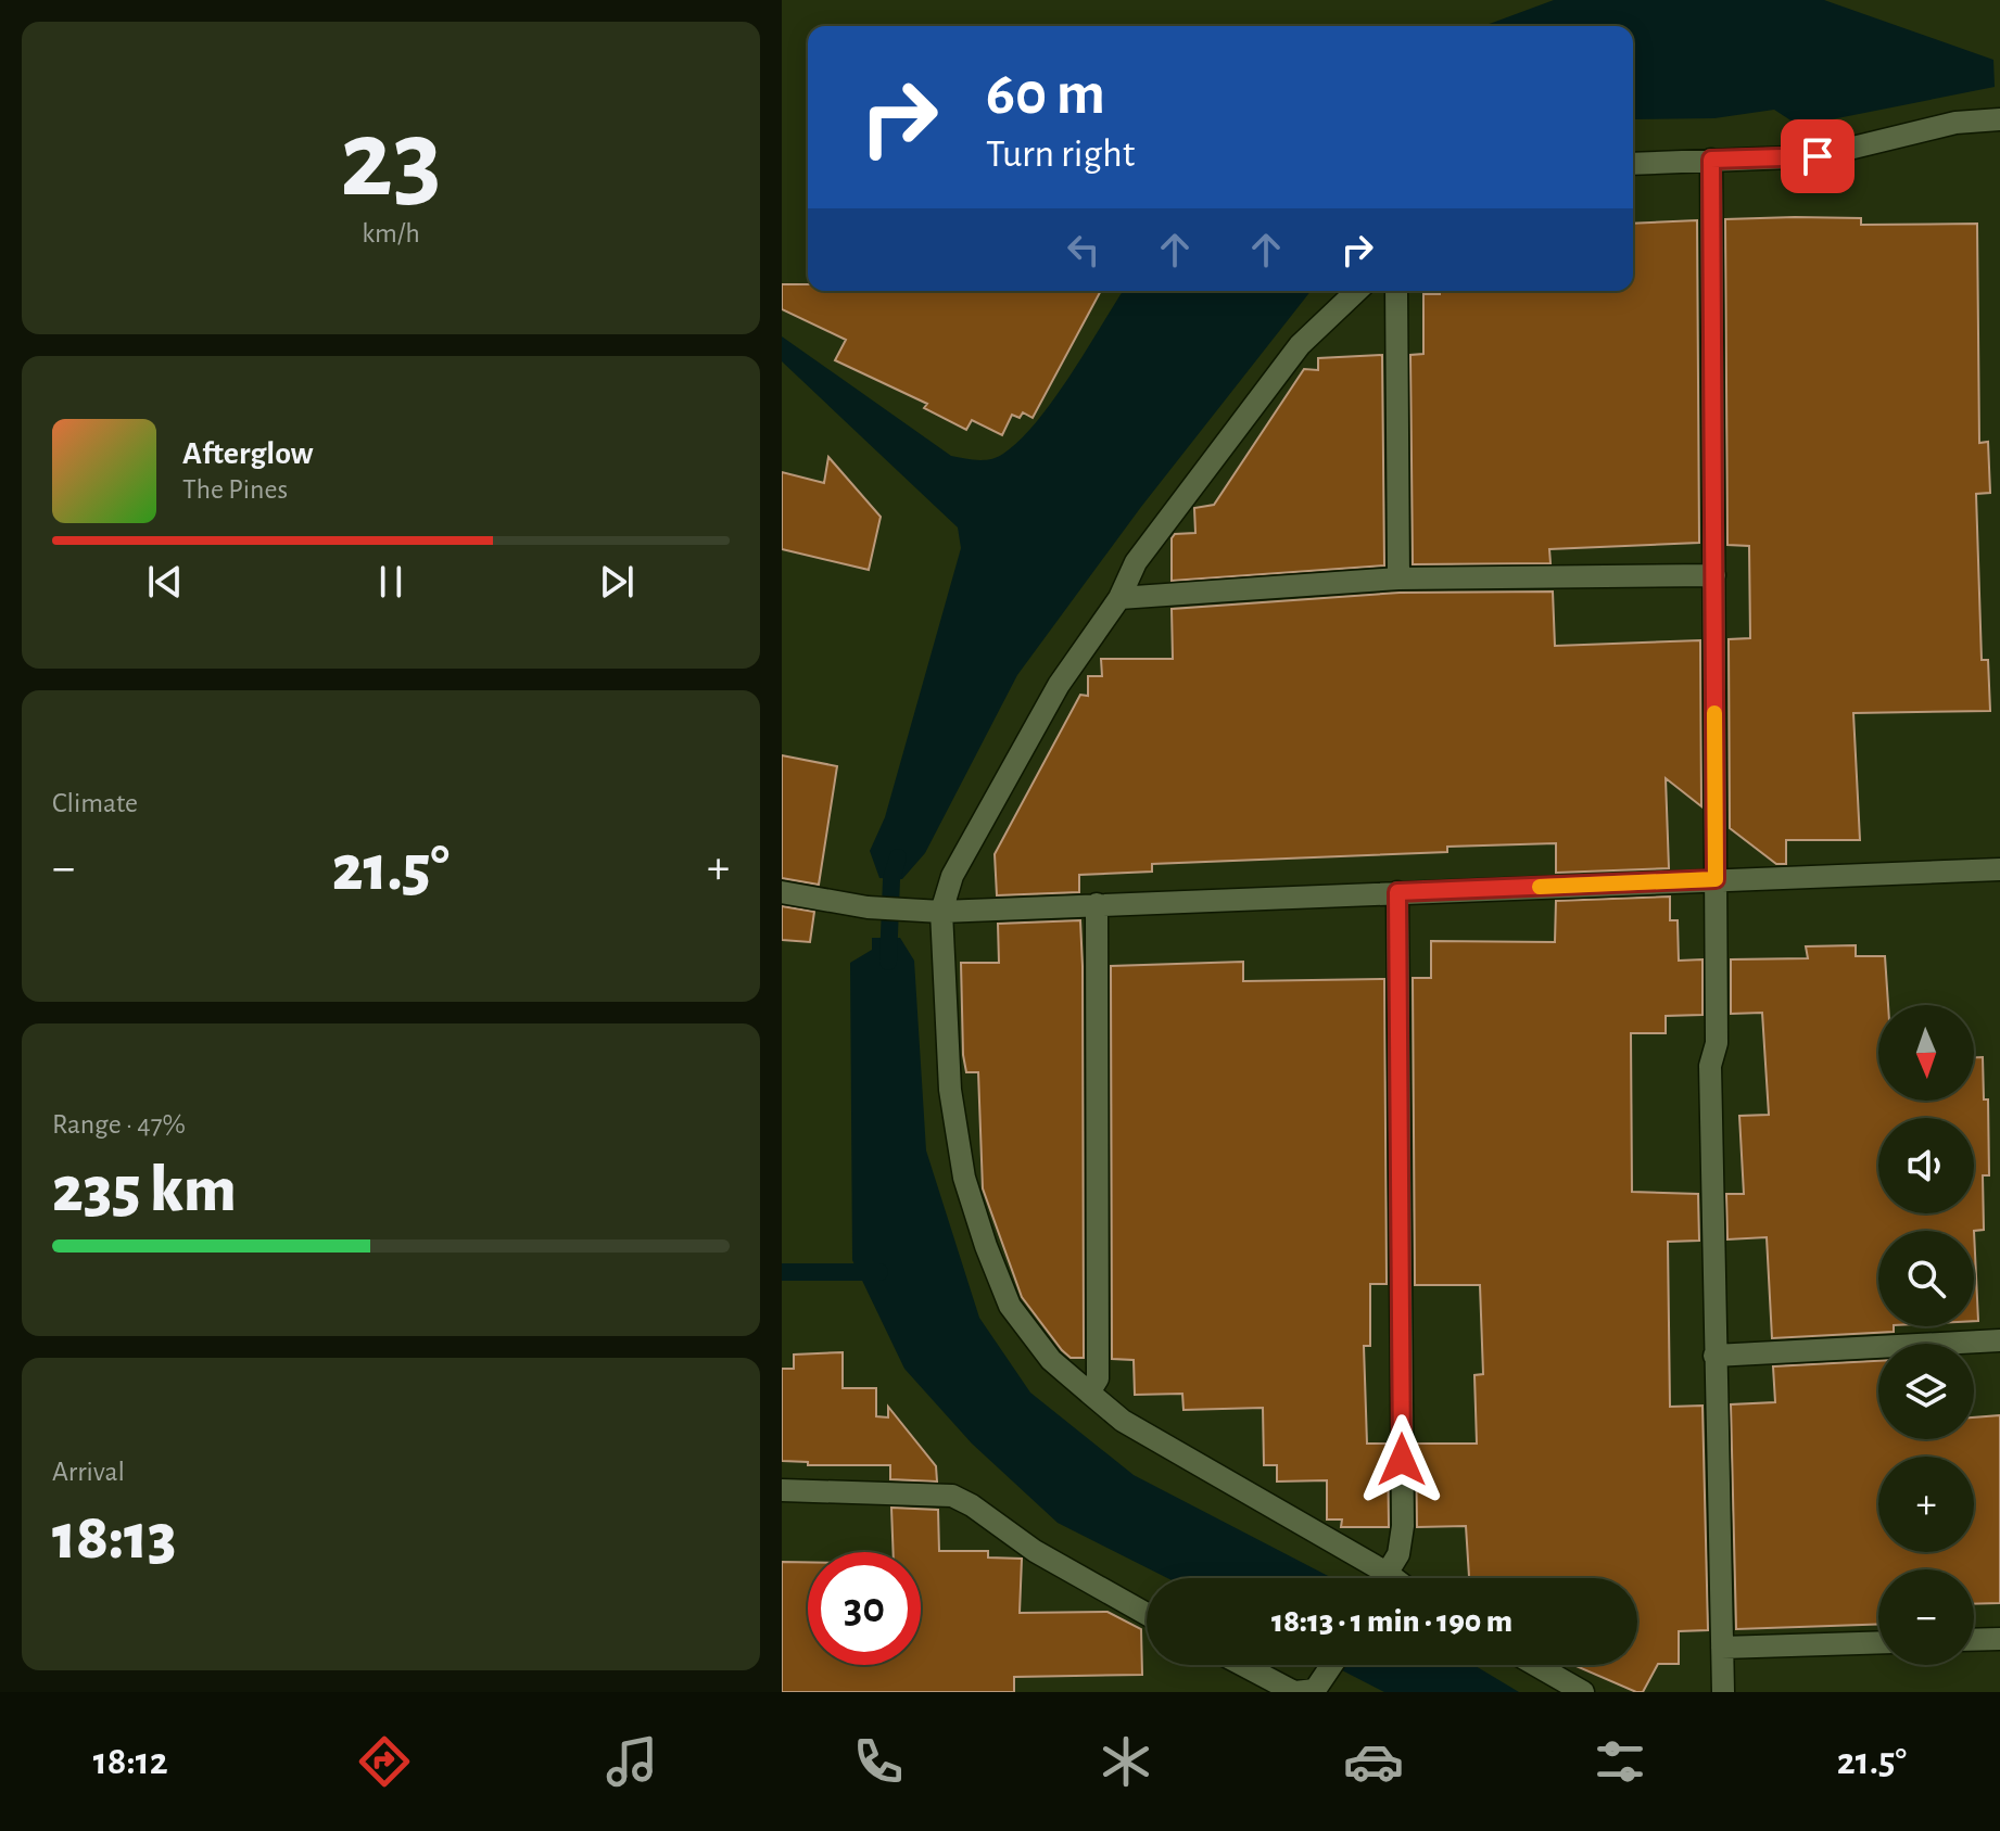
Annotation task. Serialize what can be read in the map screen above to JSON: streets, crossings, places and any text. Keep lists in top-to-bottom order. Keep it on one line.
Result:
{"north":"bottom","page":{"tile":[["23","km/h"],"Climate",["Range · 47%","235 km"],["Arrival","18:13"]],"turn":["60 m","Turn right"],"song":["Afterglow","The Pines"],"heat":["−","21.5°","+"],"map_buttons":["+","−"],"limit":"30","trip":"18:13 · 1 min · 190 m","tabs":["18:12","21.5°"]}}
